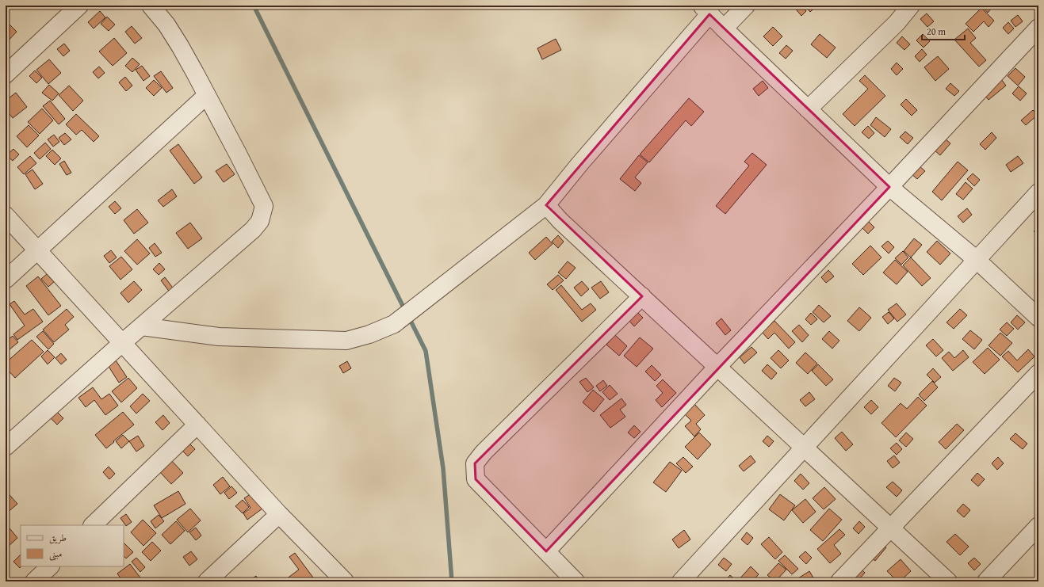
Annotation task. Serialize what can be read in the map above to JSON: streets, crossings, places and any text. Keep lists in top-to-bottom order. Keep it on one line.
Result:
{"legend":["طريق","مبنى"],"scale_bar":"20 m"}
